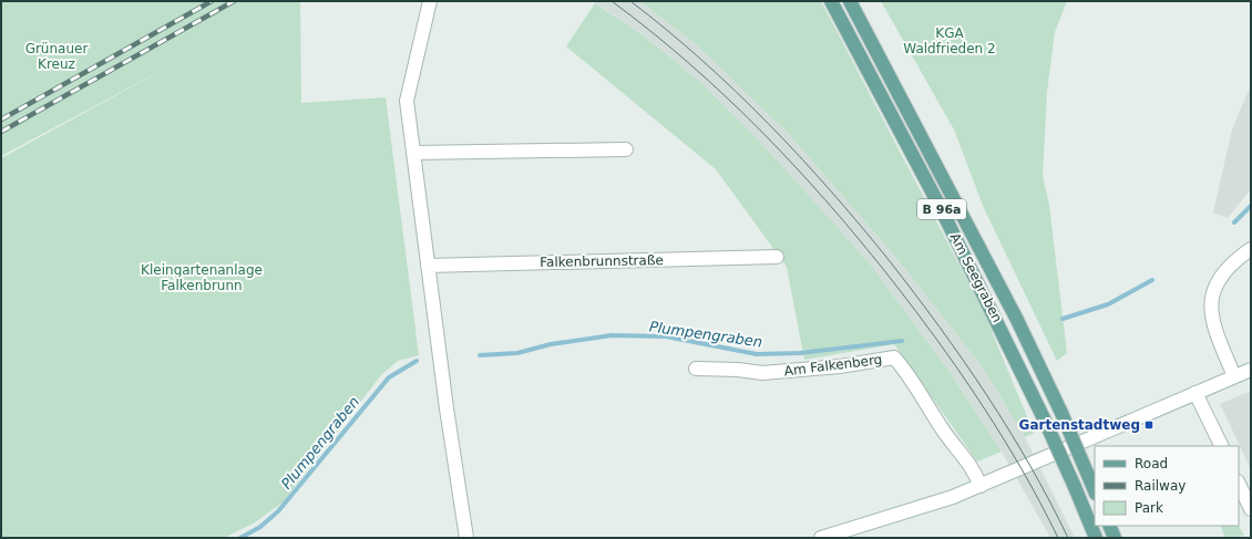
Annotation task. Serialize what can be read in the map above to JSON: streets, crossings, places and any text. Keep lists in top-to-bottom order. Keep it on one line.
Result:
{"streets":{"main road":["B 96a","Am Seegraben"],"street":["Falkenbrunnstraße","Am Falkenberg"]},"water":["Plumpengraben"],"parks":["KGA Waldfrieden 2","Grünauer Kreuz","Kleingartenanlage Falkenbrunn"],"places":{"transit":["Gartenstadtweg"]},"legend":["Road","Railway","Park"]}
